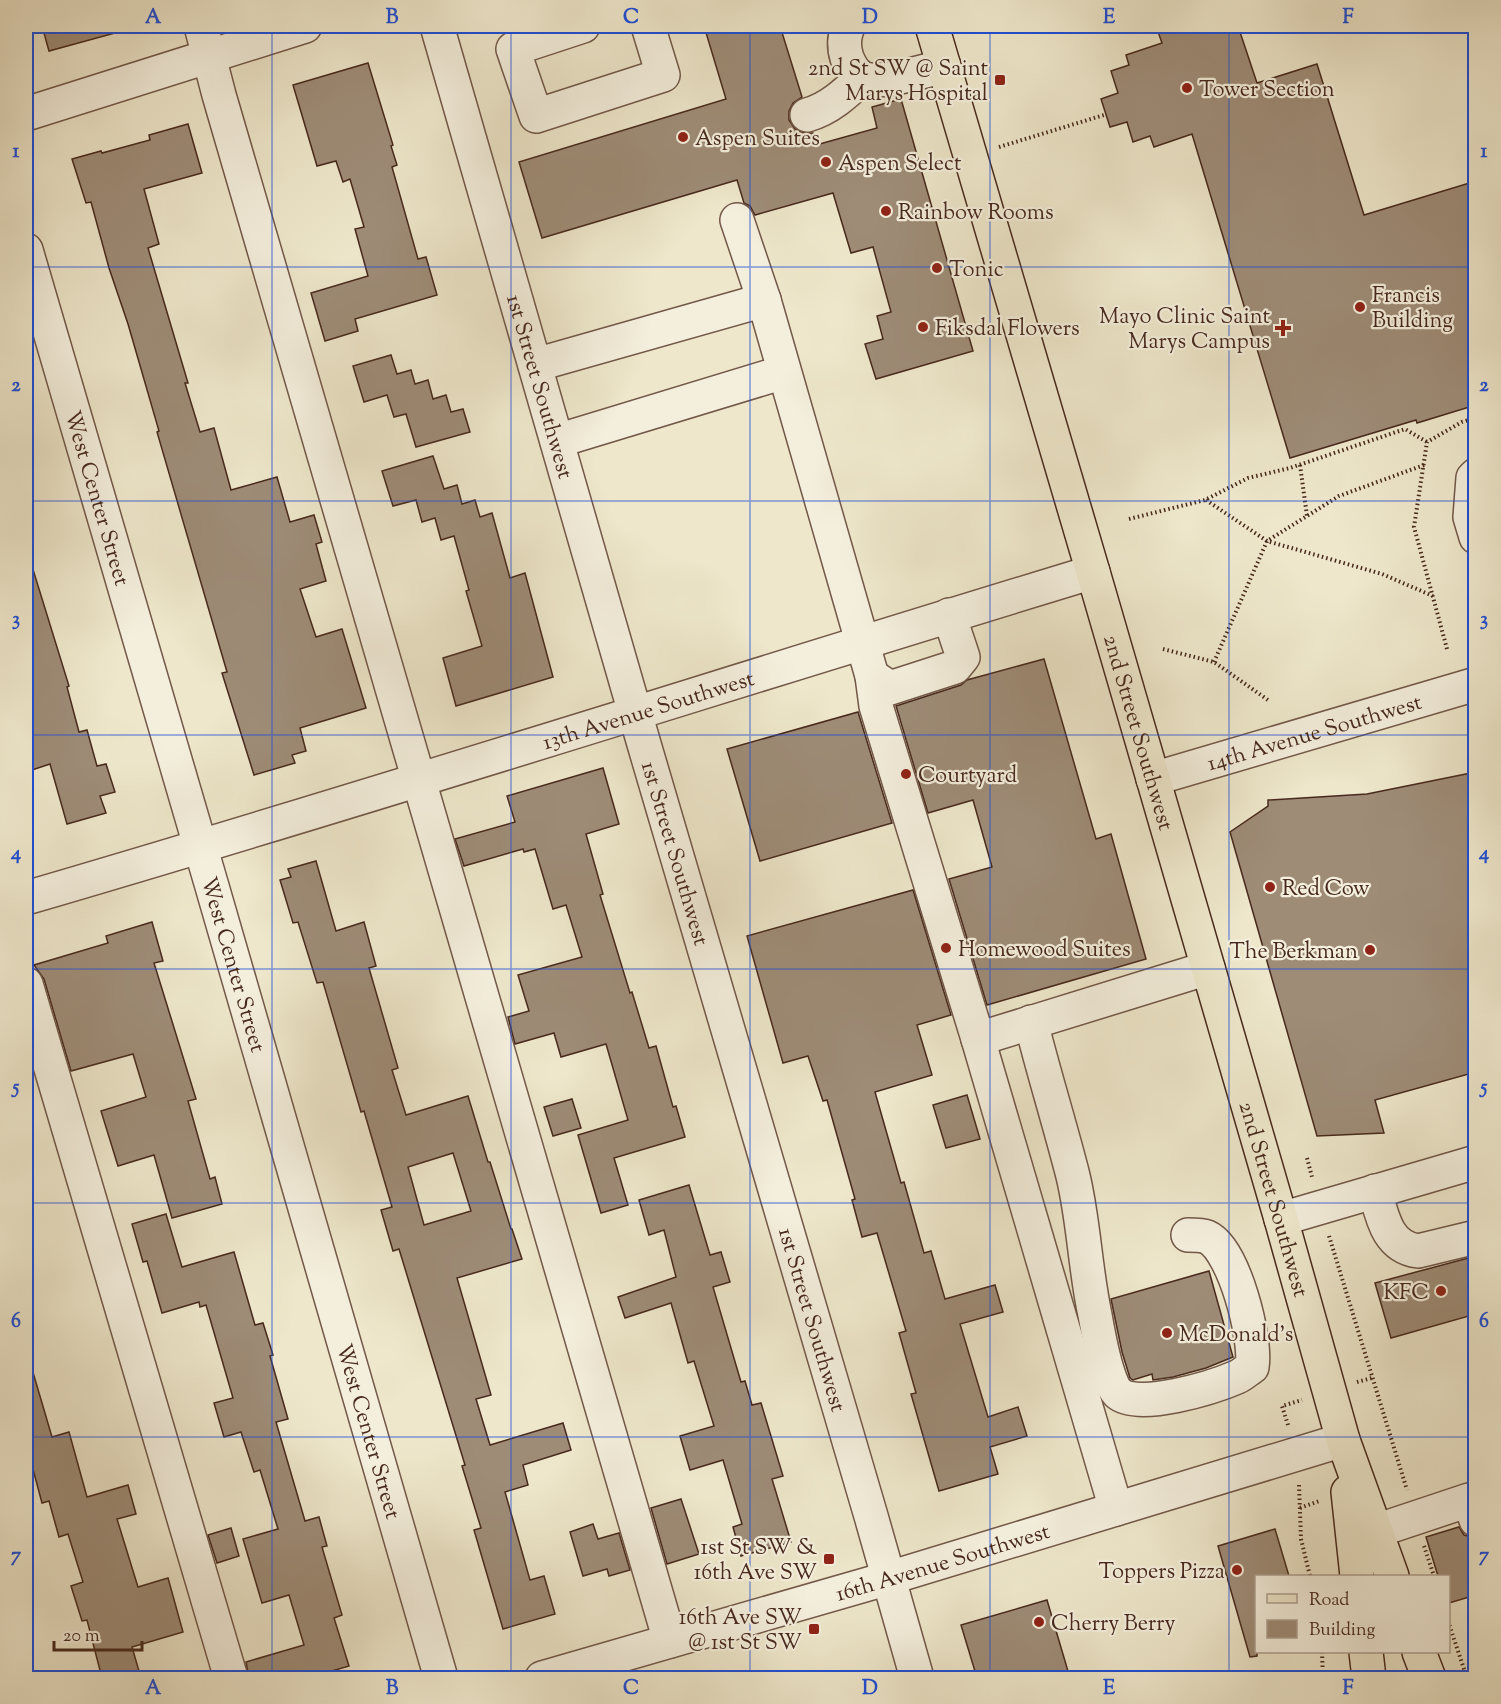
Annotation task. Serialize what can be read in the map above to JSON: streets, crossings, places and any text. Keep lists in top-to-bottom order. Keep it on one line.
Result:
{"streets":{"main road":["2nd Street Southwest"],"street":["1st Street Southwest","West Center Street","13th Avenue Southwest","14th Avenue Southwest","16th Avenue Southwest"]},"crossings":[["1st Street Southwest","13th Avenue Southwest"],["1st Street Southwest","16th Avenue Southwest"],["West Center Street","13th Avenue Southwest"],["13th Avenue Southwest","2nd Street Southwest"],["14th Avenue Southwest","2nd Street Southwest"],["2nd Street Southwest","16th Avenue Southwest"]],"places":{"transit":["2nd St SW @ Saint Marys Hospital","1st St SW & 16th Ave SW","16th Ave SW @ 1st St SW"],"other":["Tower Section","Aspen Suites","Aspen Select","Rainbow Rooms","Tonic","Francis Building","Fiksdal Flowers","Courtyard","Red Cow","Homewood Suites","The Berkman","KFC","McDonald's","Toppers Pizza","Cherry Berry"],"health":["Mayo Clinic Saint Marys Campus"]},"legend":["Road","Building"],"scale_bar":"20 m","grid":{"columns":["A","B","C","D","E","F"],"rows":["1","2","3","4","5","6","7"]}}
